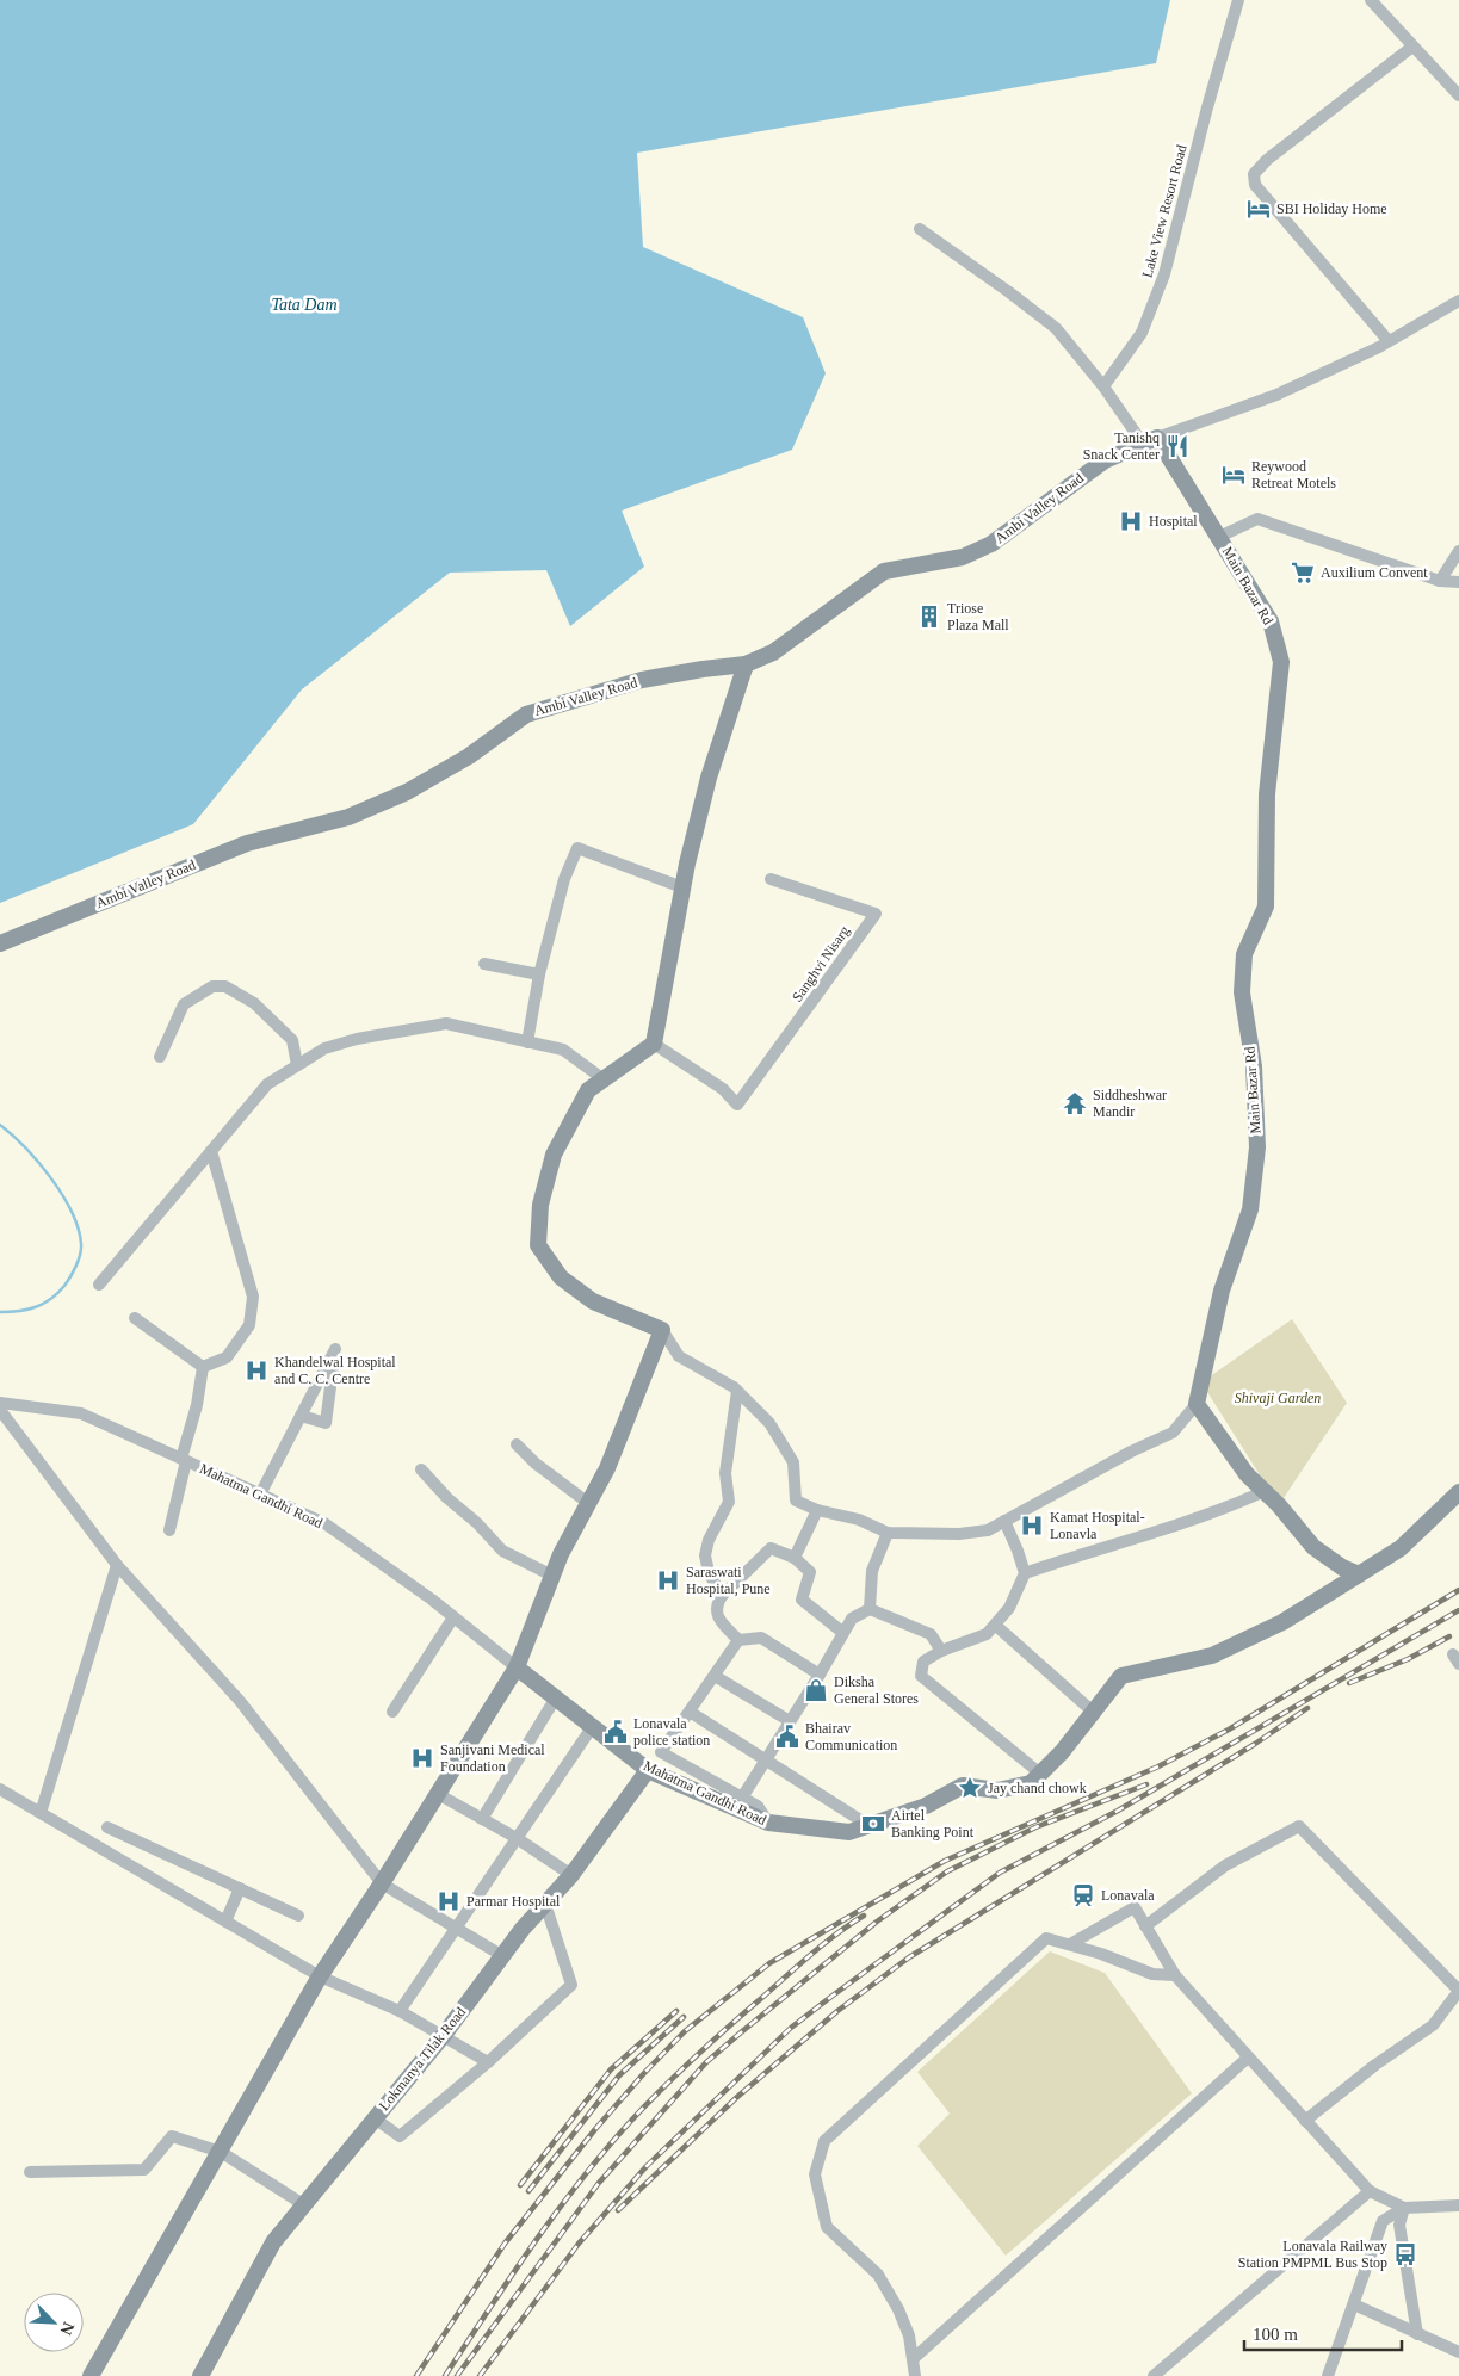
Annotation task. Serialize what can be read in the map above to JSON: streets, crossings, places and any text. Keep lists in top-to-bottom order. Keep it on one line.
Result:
{"streets":{"main road":["Ambi Valley Road","Main Bazar Rd","Mahatma Gandhi Road","Lokmanya Tilak Road"],"street":["Lake View Resort Road","Sanghvi Nisarg"]},"crossings":[["Ambi Valley Road","Main Bazar Rd"],["Mahatma Gandhi Road","Lokmanya Tilak Road"]],"water":["Tata Dam"],"parks":["Shivaji Garden"],"places":{"hotel":["SBI Holiday Home","Reywood Retreat Motels"],"restaurant":["Tanishq Snack Center"],"hospital":["Hospital","Khandelwal Hospital and C. C. Centre","Kamat Hospital- Lonavla","Saraswati Hospital, Pune","Sanjivani Medical Foundation","Parmar Hospital"],"supermarket":["Auxilium Convent"],"building":["Triose Plaza Mall"],"temple":["Siddheshwar Mandir"],"shop":["Diksha General Stores"],"public building":["Lonavala police station","Bhairav Communication"],"place":["Jay chand chowk"],"bank":["Airtel Banking Point"],"station":["Lonavala"],"bus stop":["Lonavala Railway Station PMPML Bus Stop"]},"scale_bar":"100 m","north":"bottom right"}
